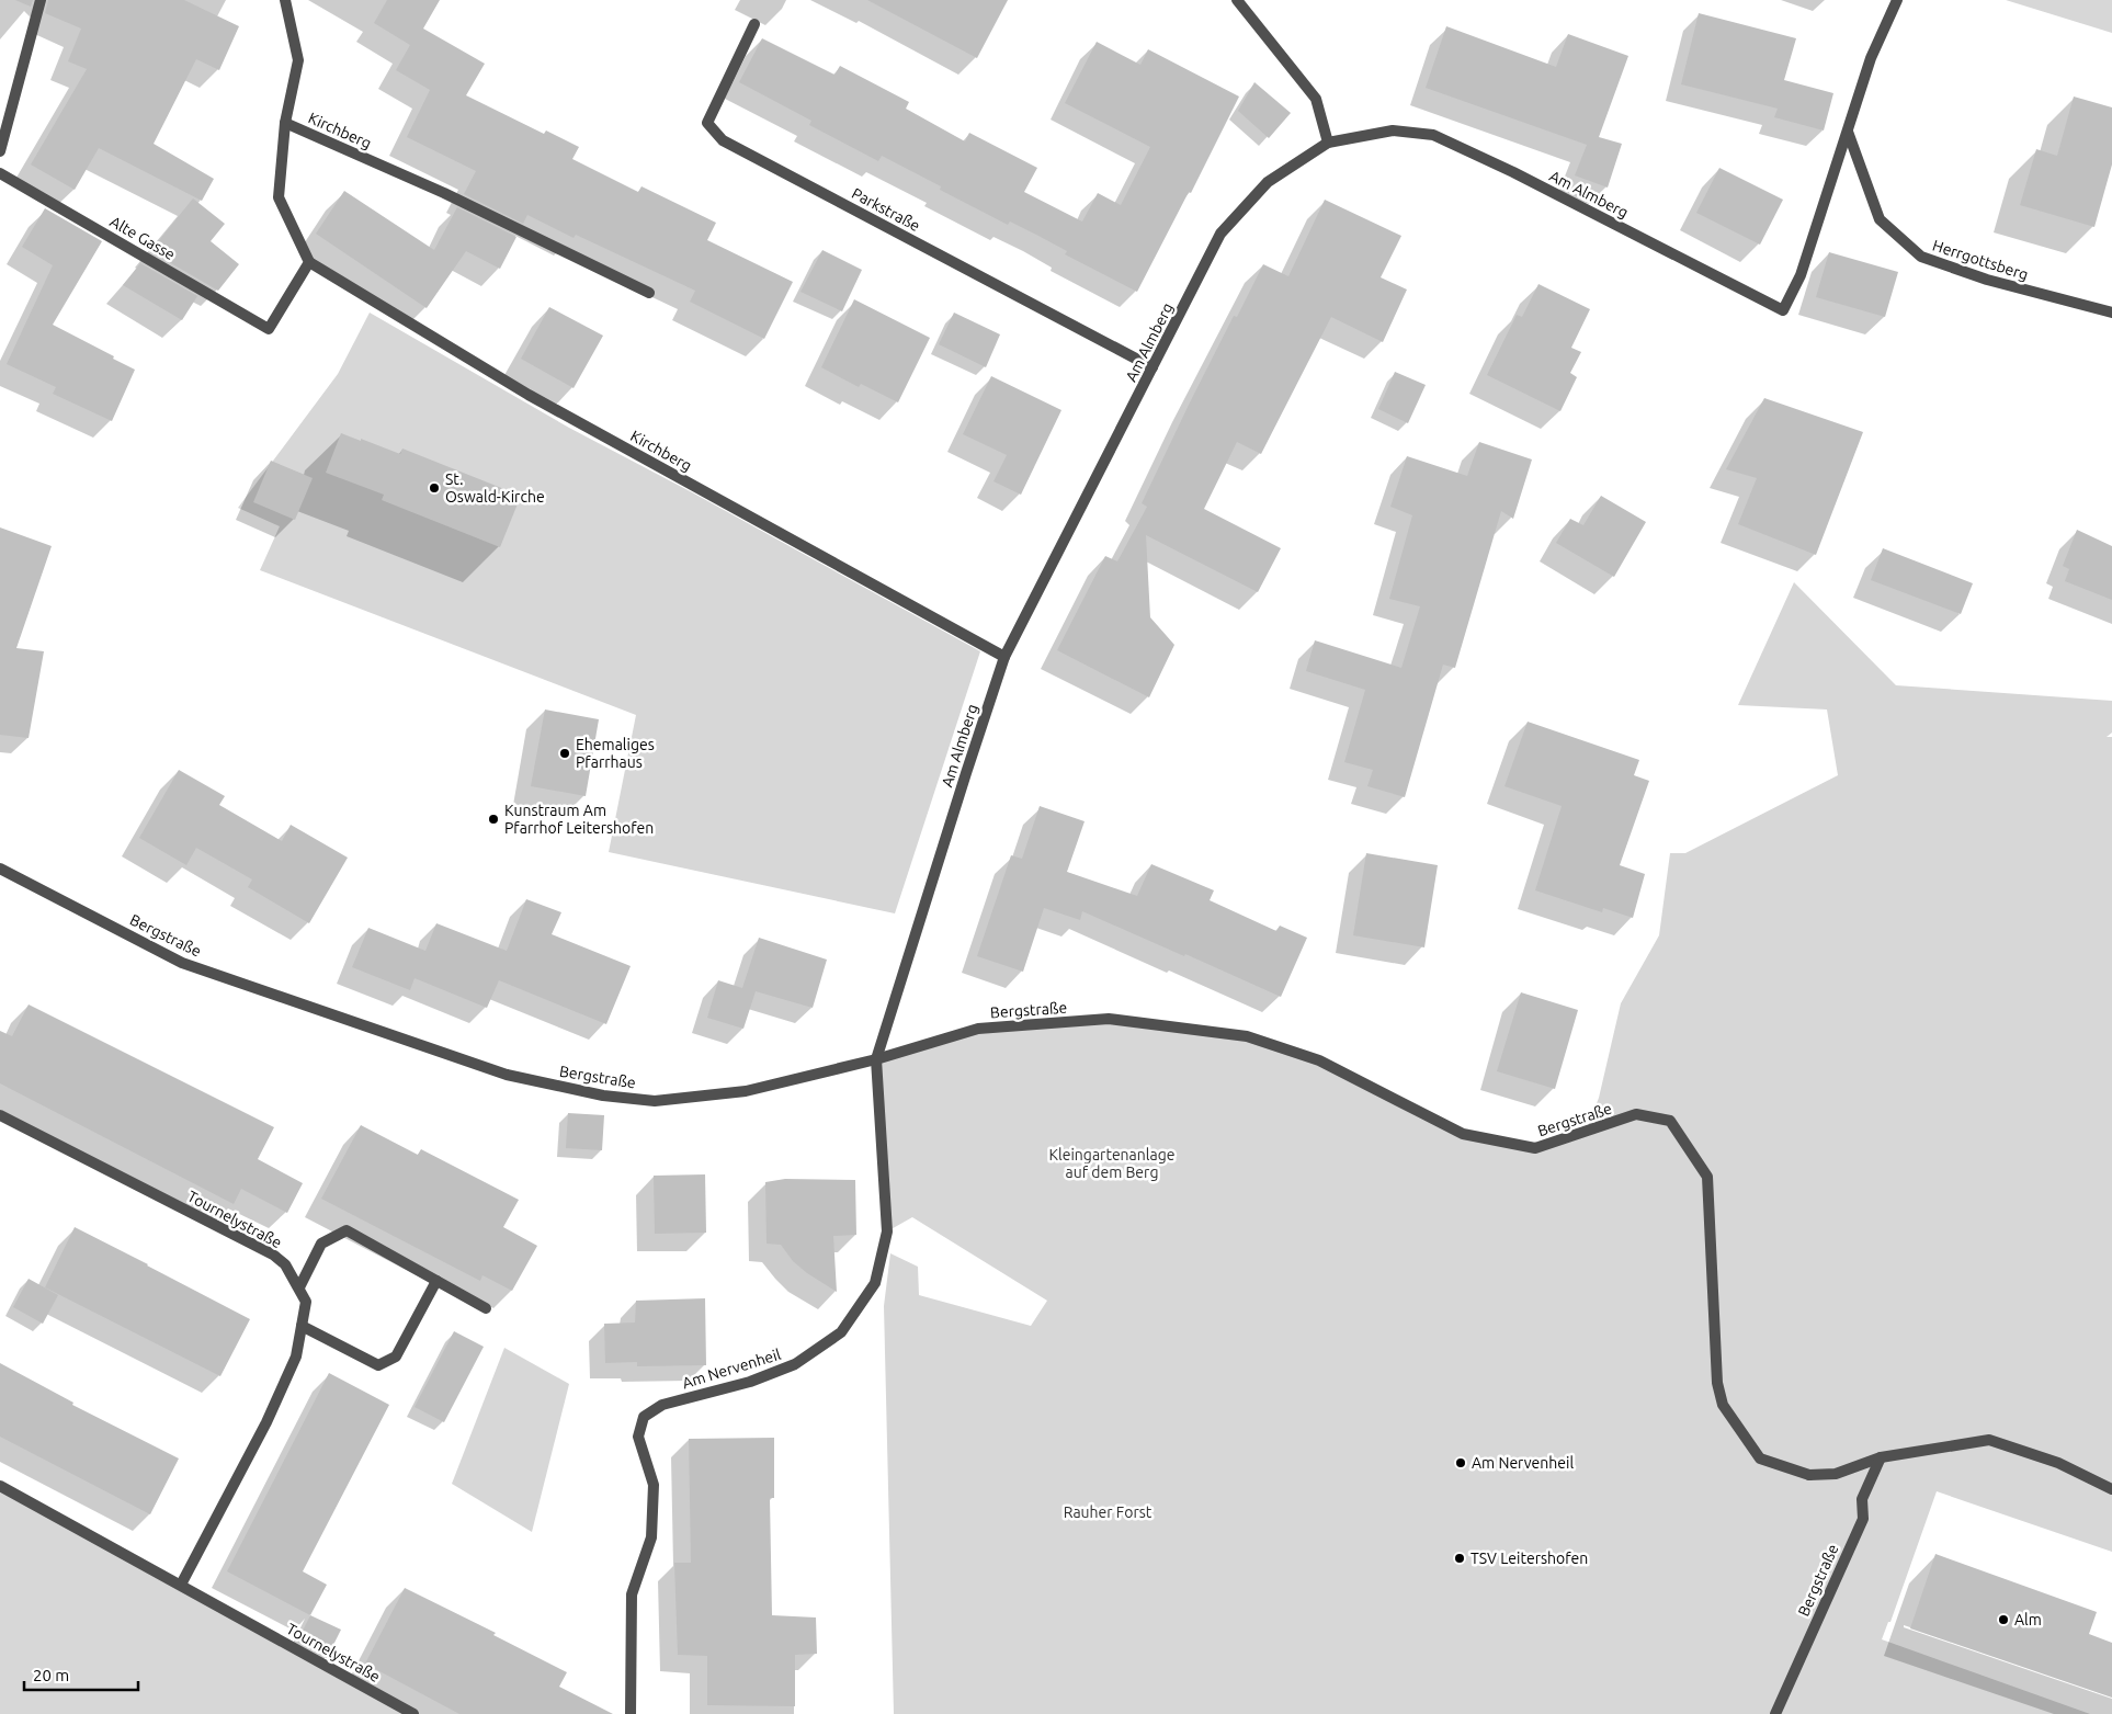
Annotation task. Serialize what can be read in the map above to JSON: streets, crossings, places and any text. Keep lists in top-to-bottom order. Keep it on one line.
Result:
{"streets":{"street":["Kirchberg","Am Almberg","Parkstraße","Alte Gasse","Herrgottsberg","Bergstraße","Tournelystraße","Am Nervenheil"]},"crossings":[["Kirchberg","Am Almberg"],["Kirchberg","Alte Gasse"],["Am Almberg","Parkstraße"],["Am Almberg","Herrgottsberg"],["Am Almberg","Bergstraße"],["Am Almberg","Am Nervenheil"],["Bergstraße","Am Nervenheil"]],"parks":["Kleingartenanlage auf dem Berg","Rauher Forst"],"places":["St. Oswald-Kirche","Ehemaliges Pfarrhaus","Kunstraum Am Pfarrhof Leitershofen","Am Nervenheil","TSV Leitershofen","Alm"],"scale_bar":"20 m"}
